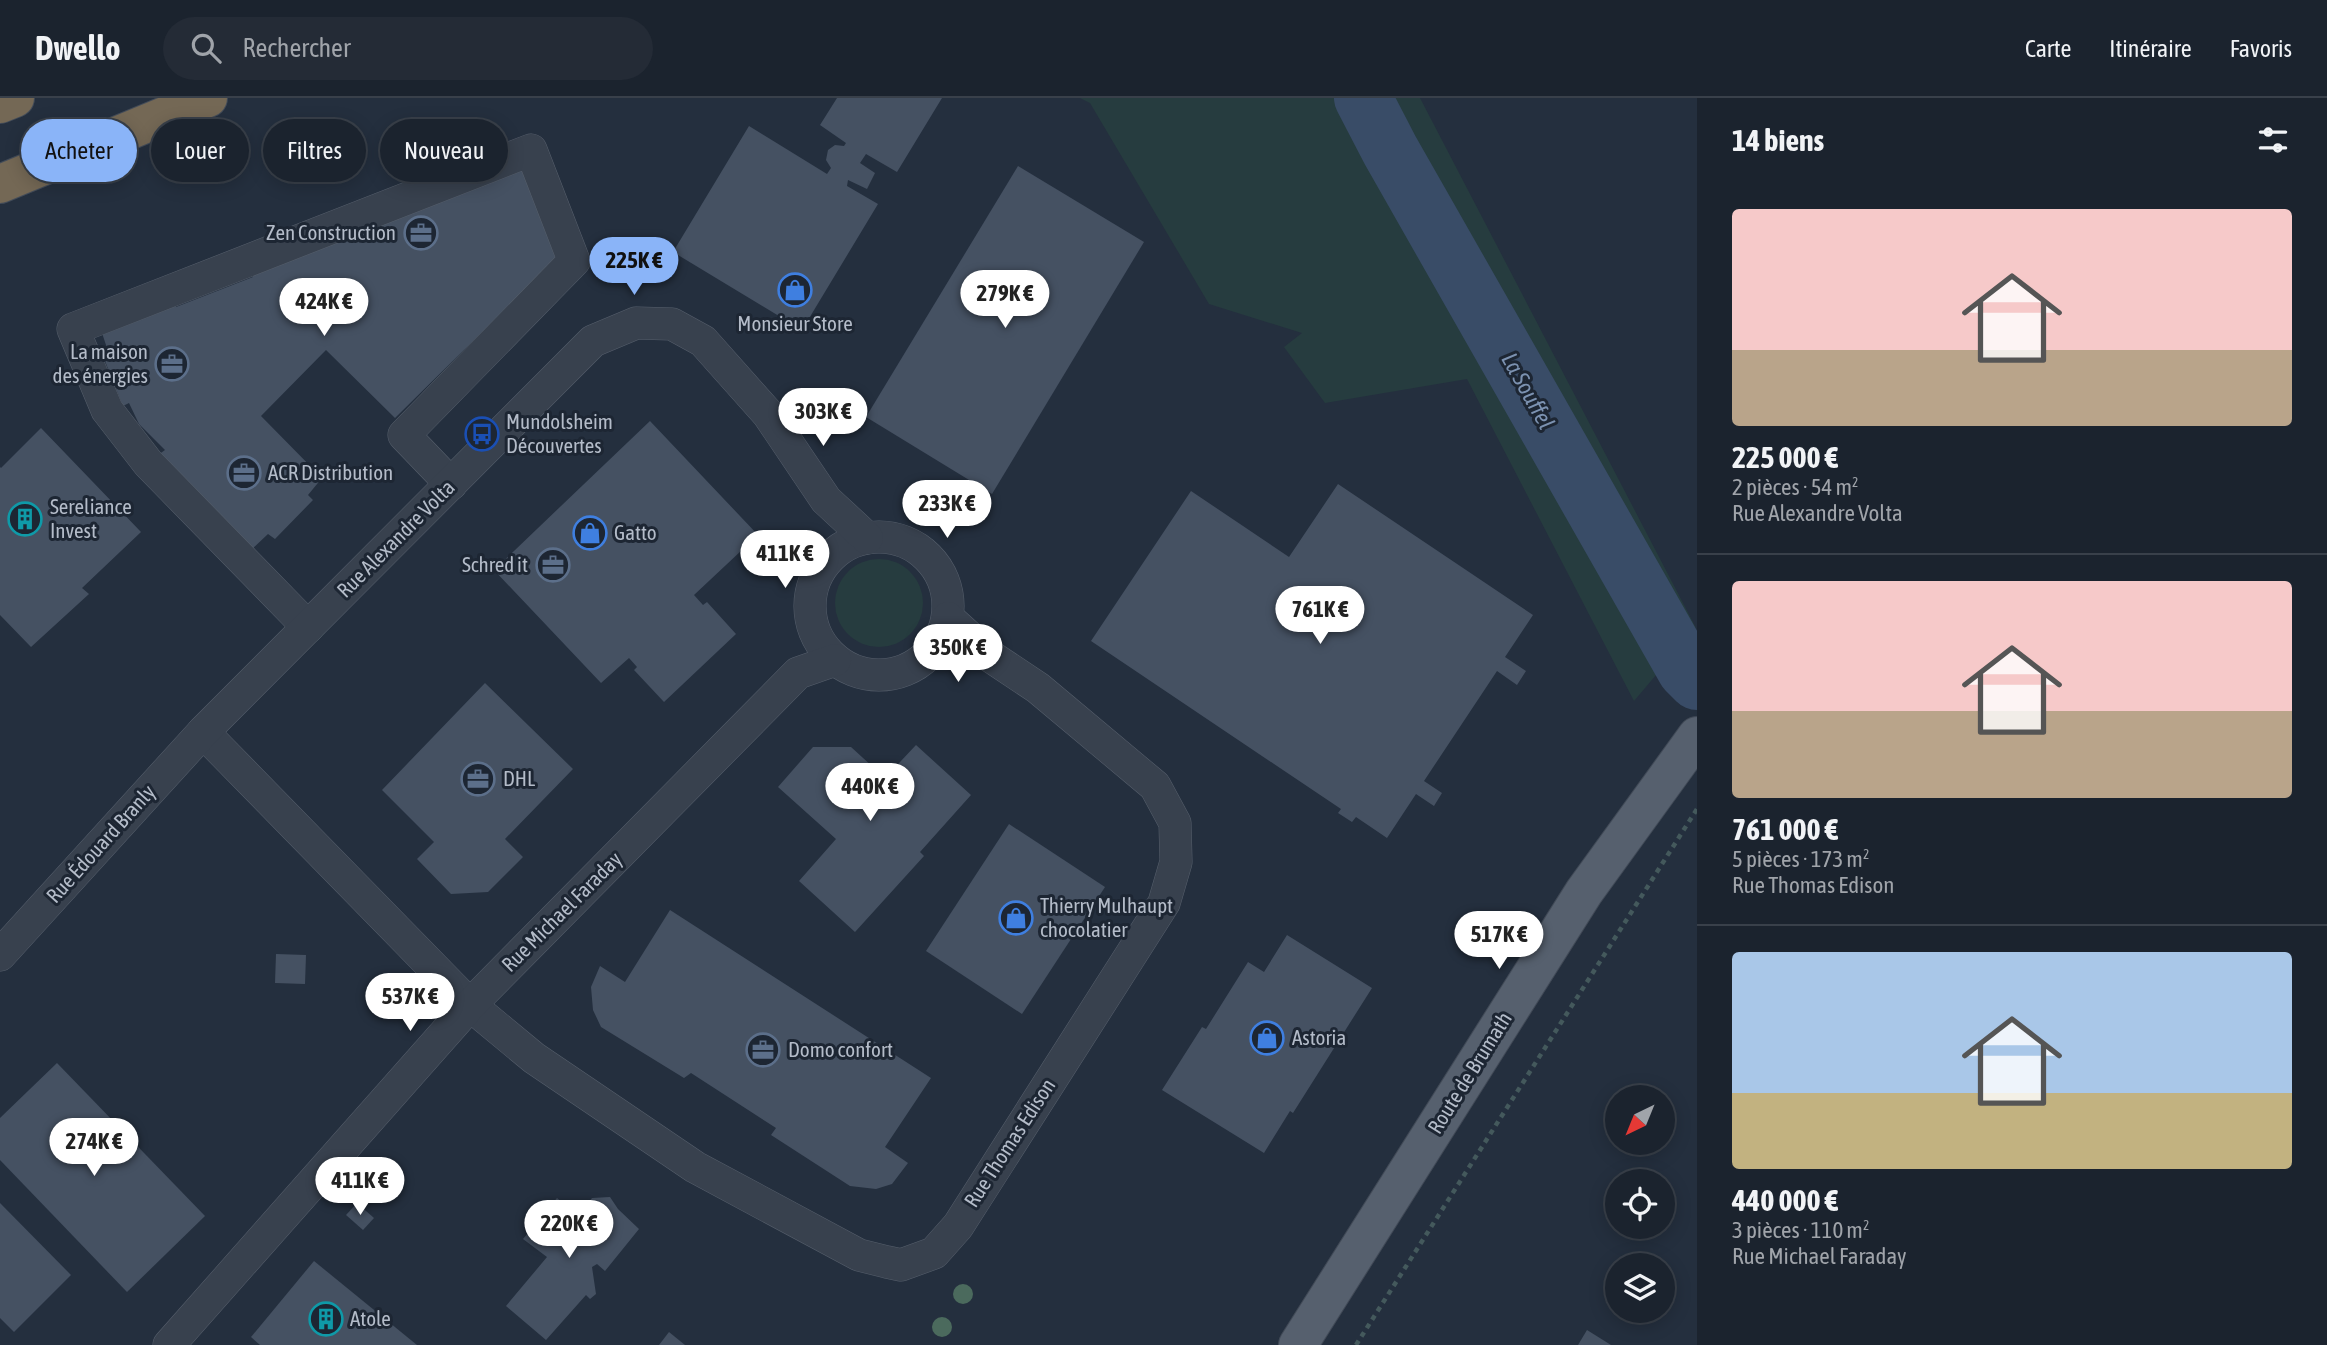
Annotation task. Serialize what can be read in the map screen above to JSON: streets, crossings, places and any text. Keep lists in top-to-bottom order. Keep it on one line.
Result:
{"streets":{"main road":["Route de Brumath"],"street":["Rue Alexandre Volta","Rue Édouard Branly","Rue Michael Faraday","Rue Thomas Edison"]},"crossings":[["Rue Alexandre Volta","Rue Édouard Branly"],["Rue Alexandre Volta","Rue Michael Faraday"],["Rue Alexandre Volta","Rue Thomas Edison"],["Rue Michael Faraday","Rue Thomas Edison"]],"water":["La Souffel"],"places":{"office":["Zen Construction","La maison des énergies","ACR Distribution","Schred it","DHL","Domo confort"],"shop":["Monsieur Store","Gatto","Thierry Mulhaupt chocolatier","Astoria"],"bus stop":["Mundolsheim Découvertes"],"building":["Sereliance Invest","Atole"]},"north":"bottom left","page":{"header":"Dwello","search":"Rechercher","nav":["Carte","Itinéraire","Favoris"],"heading":"14 biens","chip":["Acheter","Louer","Filtres","Nouveau"],"list":[{"name":"225 000 €","note":"2 pièces · 54 m² · Rue Alexandre Volta"},{"name":"761 000 €","note":"5 pièces · 173 m² · Rue Thomas Edison"},{"name":"440 000 €","note":"3 pièces · 110 m² · Rue Michael Faraday"}],"price":["225K €","279K €","424K €","303K €","233K €","411K €","761K €","350K €","440K €","517K €","537K €","274K €","411K €","220K €"]}}
